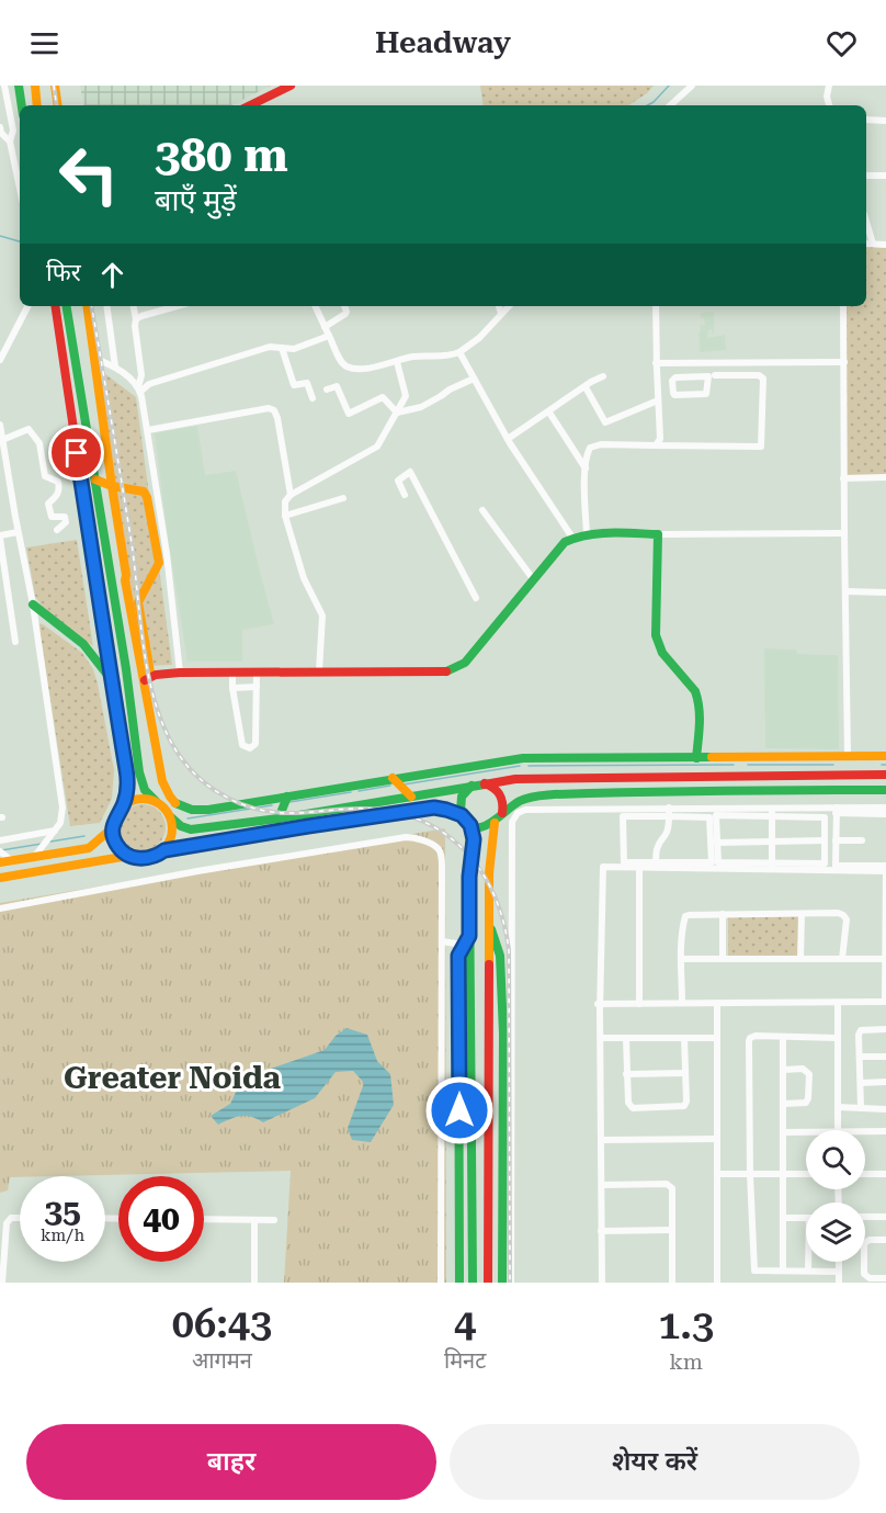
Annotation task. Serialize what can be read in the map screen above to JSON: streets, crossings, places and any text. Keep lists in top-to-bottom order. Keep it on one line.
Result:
{"districts":["Greater Noida"],"page":{"header":"Headway","turn":["380 m","बाएँ मुड़ें"],"then":"फिर","speed":"35 km/h","limit":"40","eta":["06:43","आगमन","4","मिनट","1.3","km"],"buttons":["बाहर","शेयर करें"]}}
